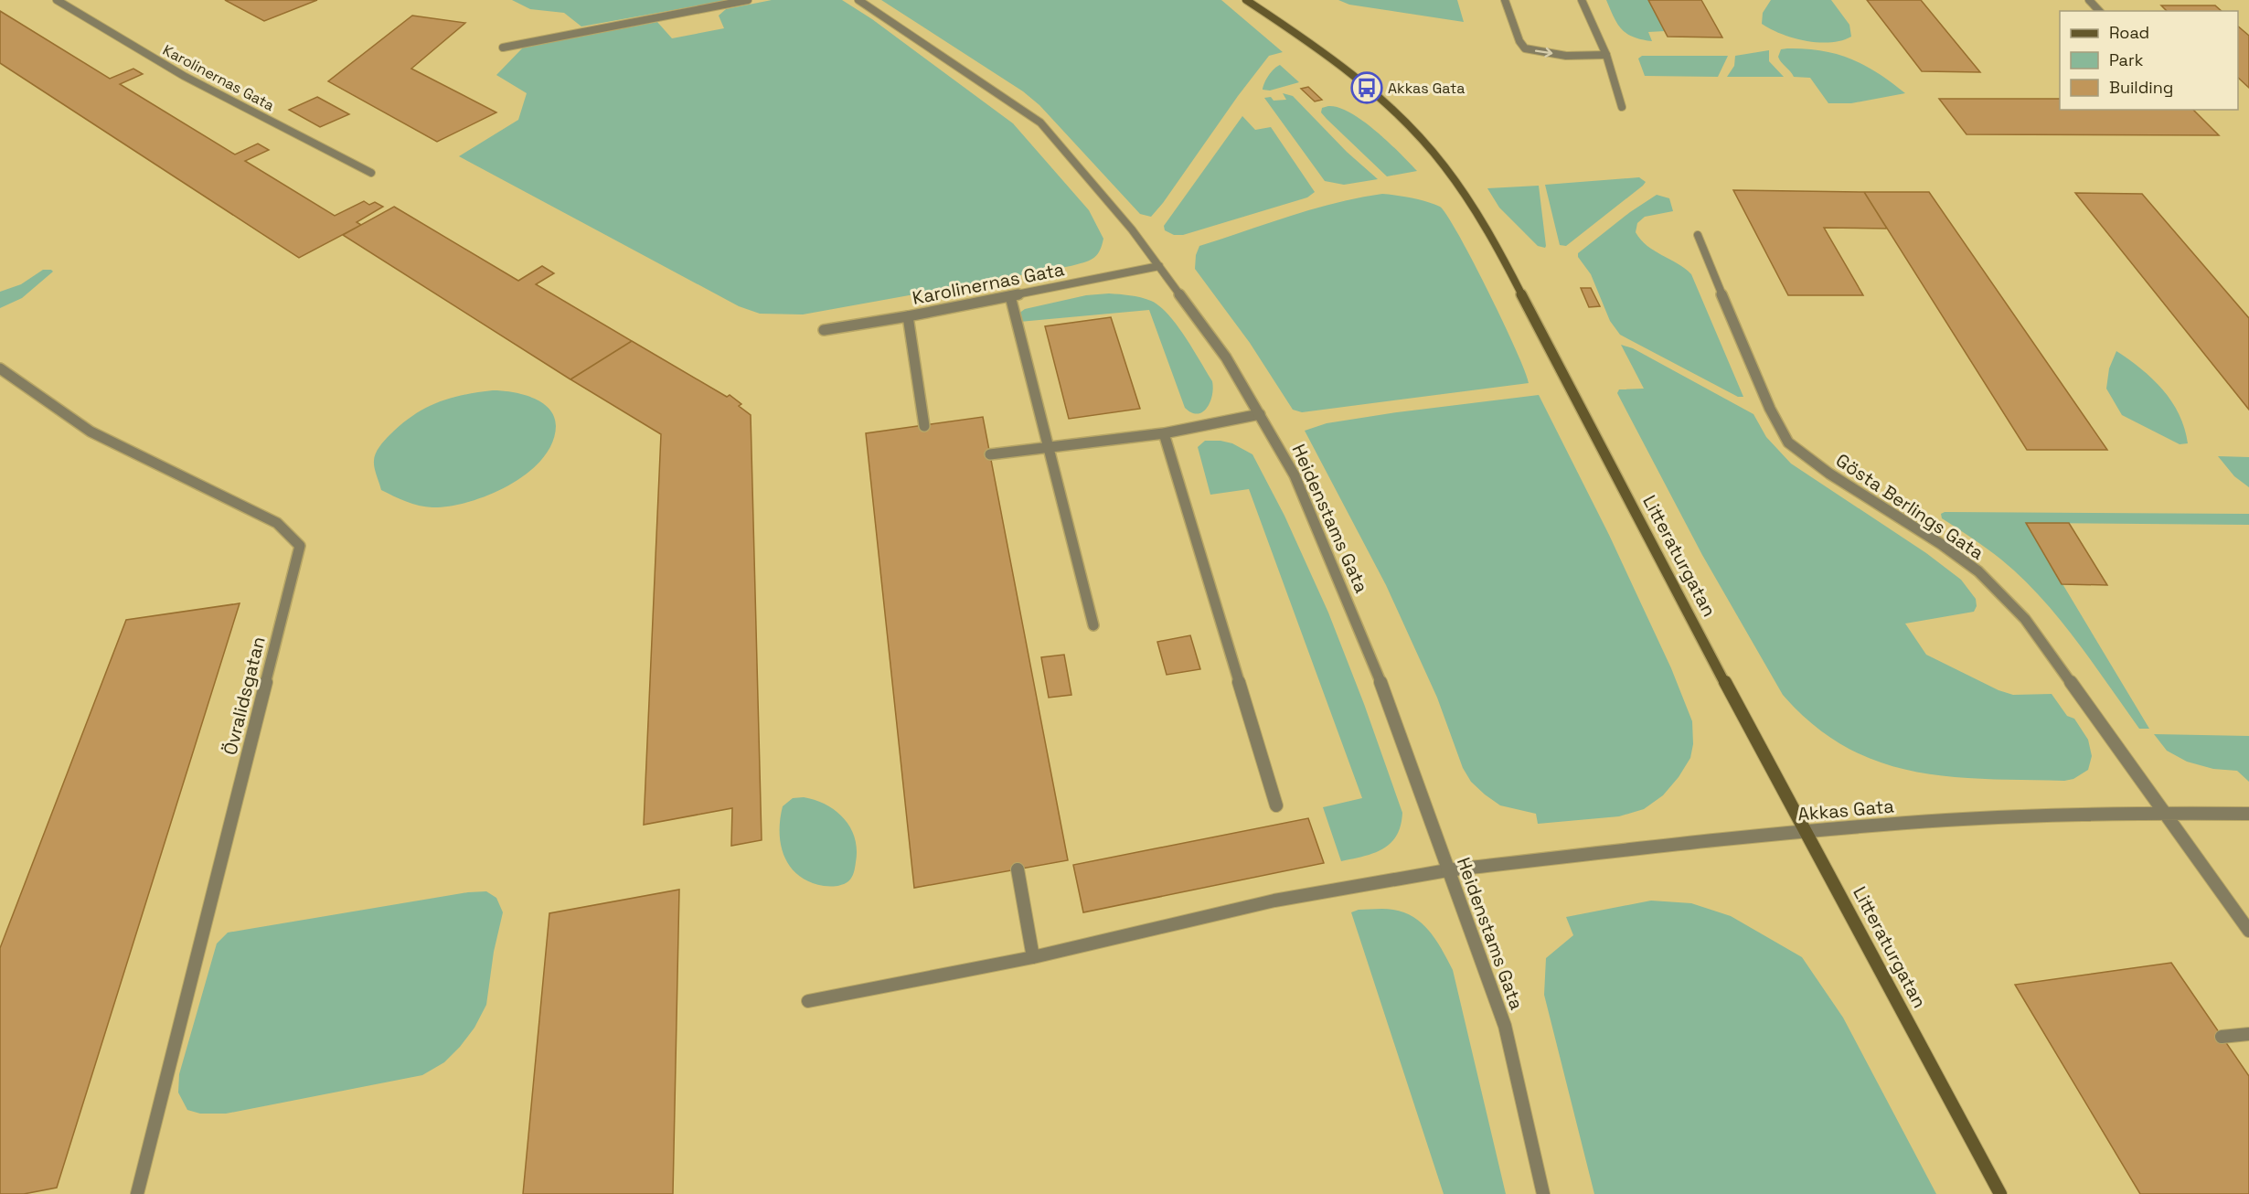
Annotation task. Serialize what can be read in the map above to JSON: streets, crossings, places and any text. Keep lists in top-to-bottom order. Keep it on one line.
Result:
{"streets":{"street":["Karolinernas Gata","Gösta Berlings Gata","Heidenstams Gata","Litteraturgatan","Övralidsgatan","Akkas Gata"]},"crossings":[["Karolinernas Gata","Heidenstams Gata"],["Gösta Berlings Gata","Akkas Gata"],["Heidenstams Gata","Akkas Gata"],["Litteraturgatan","Akkas Gata"]],"places":{"bus stop":["Akkas Gata"]},"legend":["Road","Park","Building"]}
